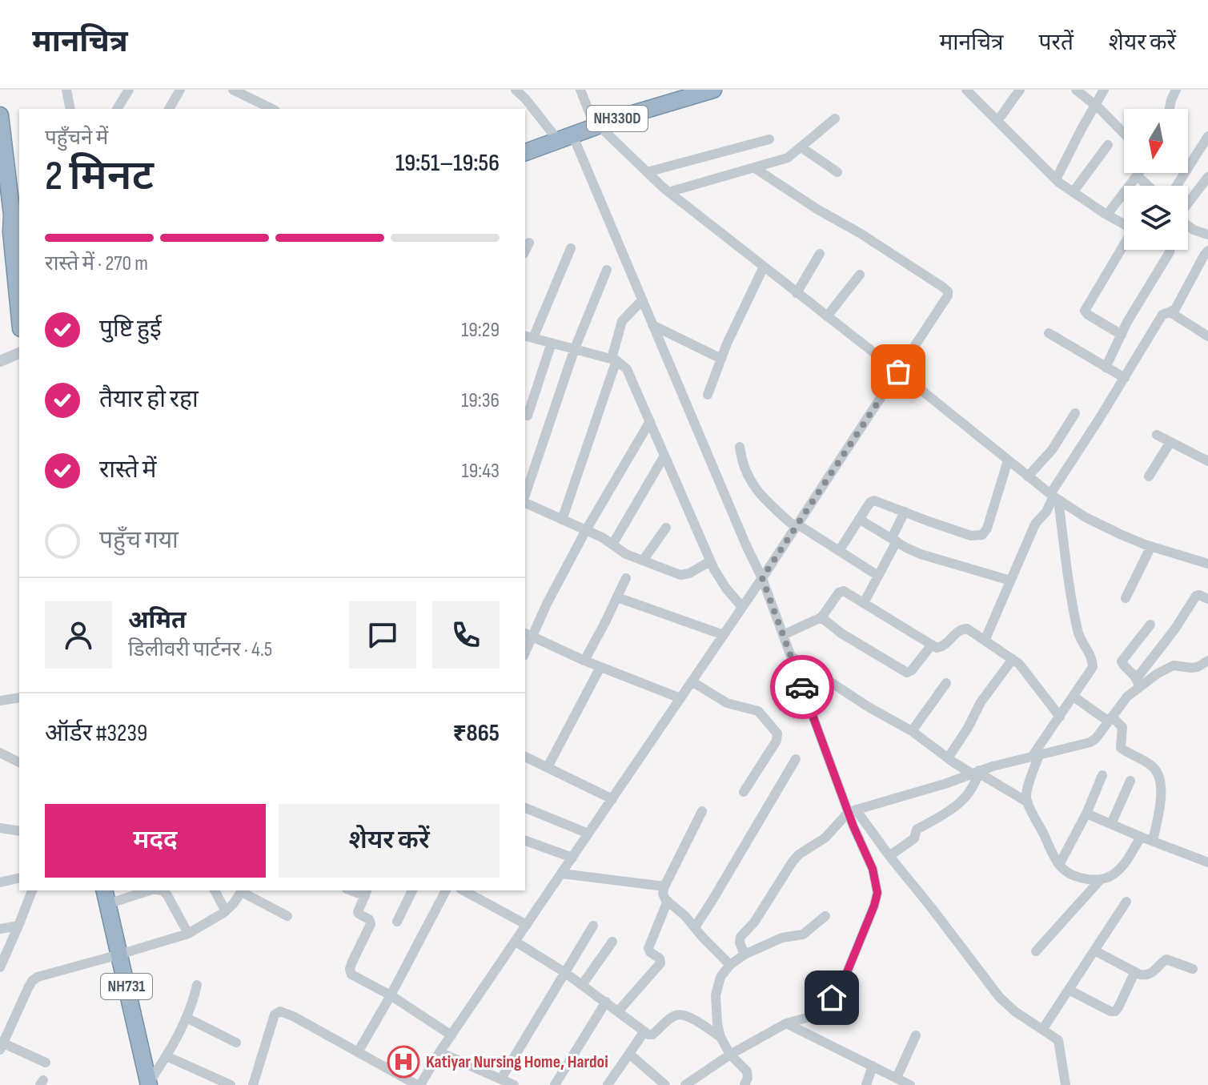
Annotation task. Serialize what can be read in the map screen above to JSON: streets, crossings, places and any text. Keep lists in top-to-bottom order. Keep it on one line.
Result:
{"streets":{"highway":["NH330D","NH731"]},"places":{"hospital":["Katiyar Nursing Home, Hardoi"]},"north":"bottom","page":{"header":"मानचित्र","nav":["मानचित्र","परतें","शेयर करें"],"heading":["2 मिनट","पहुँचने में","19:51–19:56"],"panel":["अमित","डिलीवरी पार्टनर · 4.5","ऑर्डर #3239","₹865"],"bar":"रास्ते में · 270 m","list":[["पुष्टि हुई","19:29"],["तैयार हो रहा","19:36"],["रास्ते में","19:43"],"पहुँच गया"],"buttons":["मदद","शेयर करें"]}}
